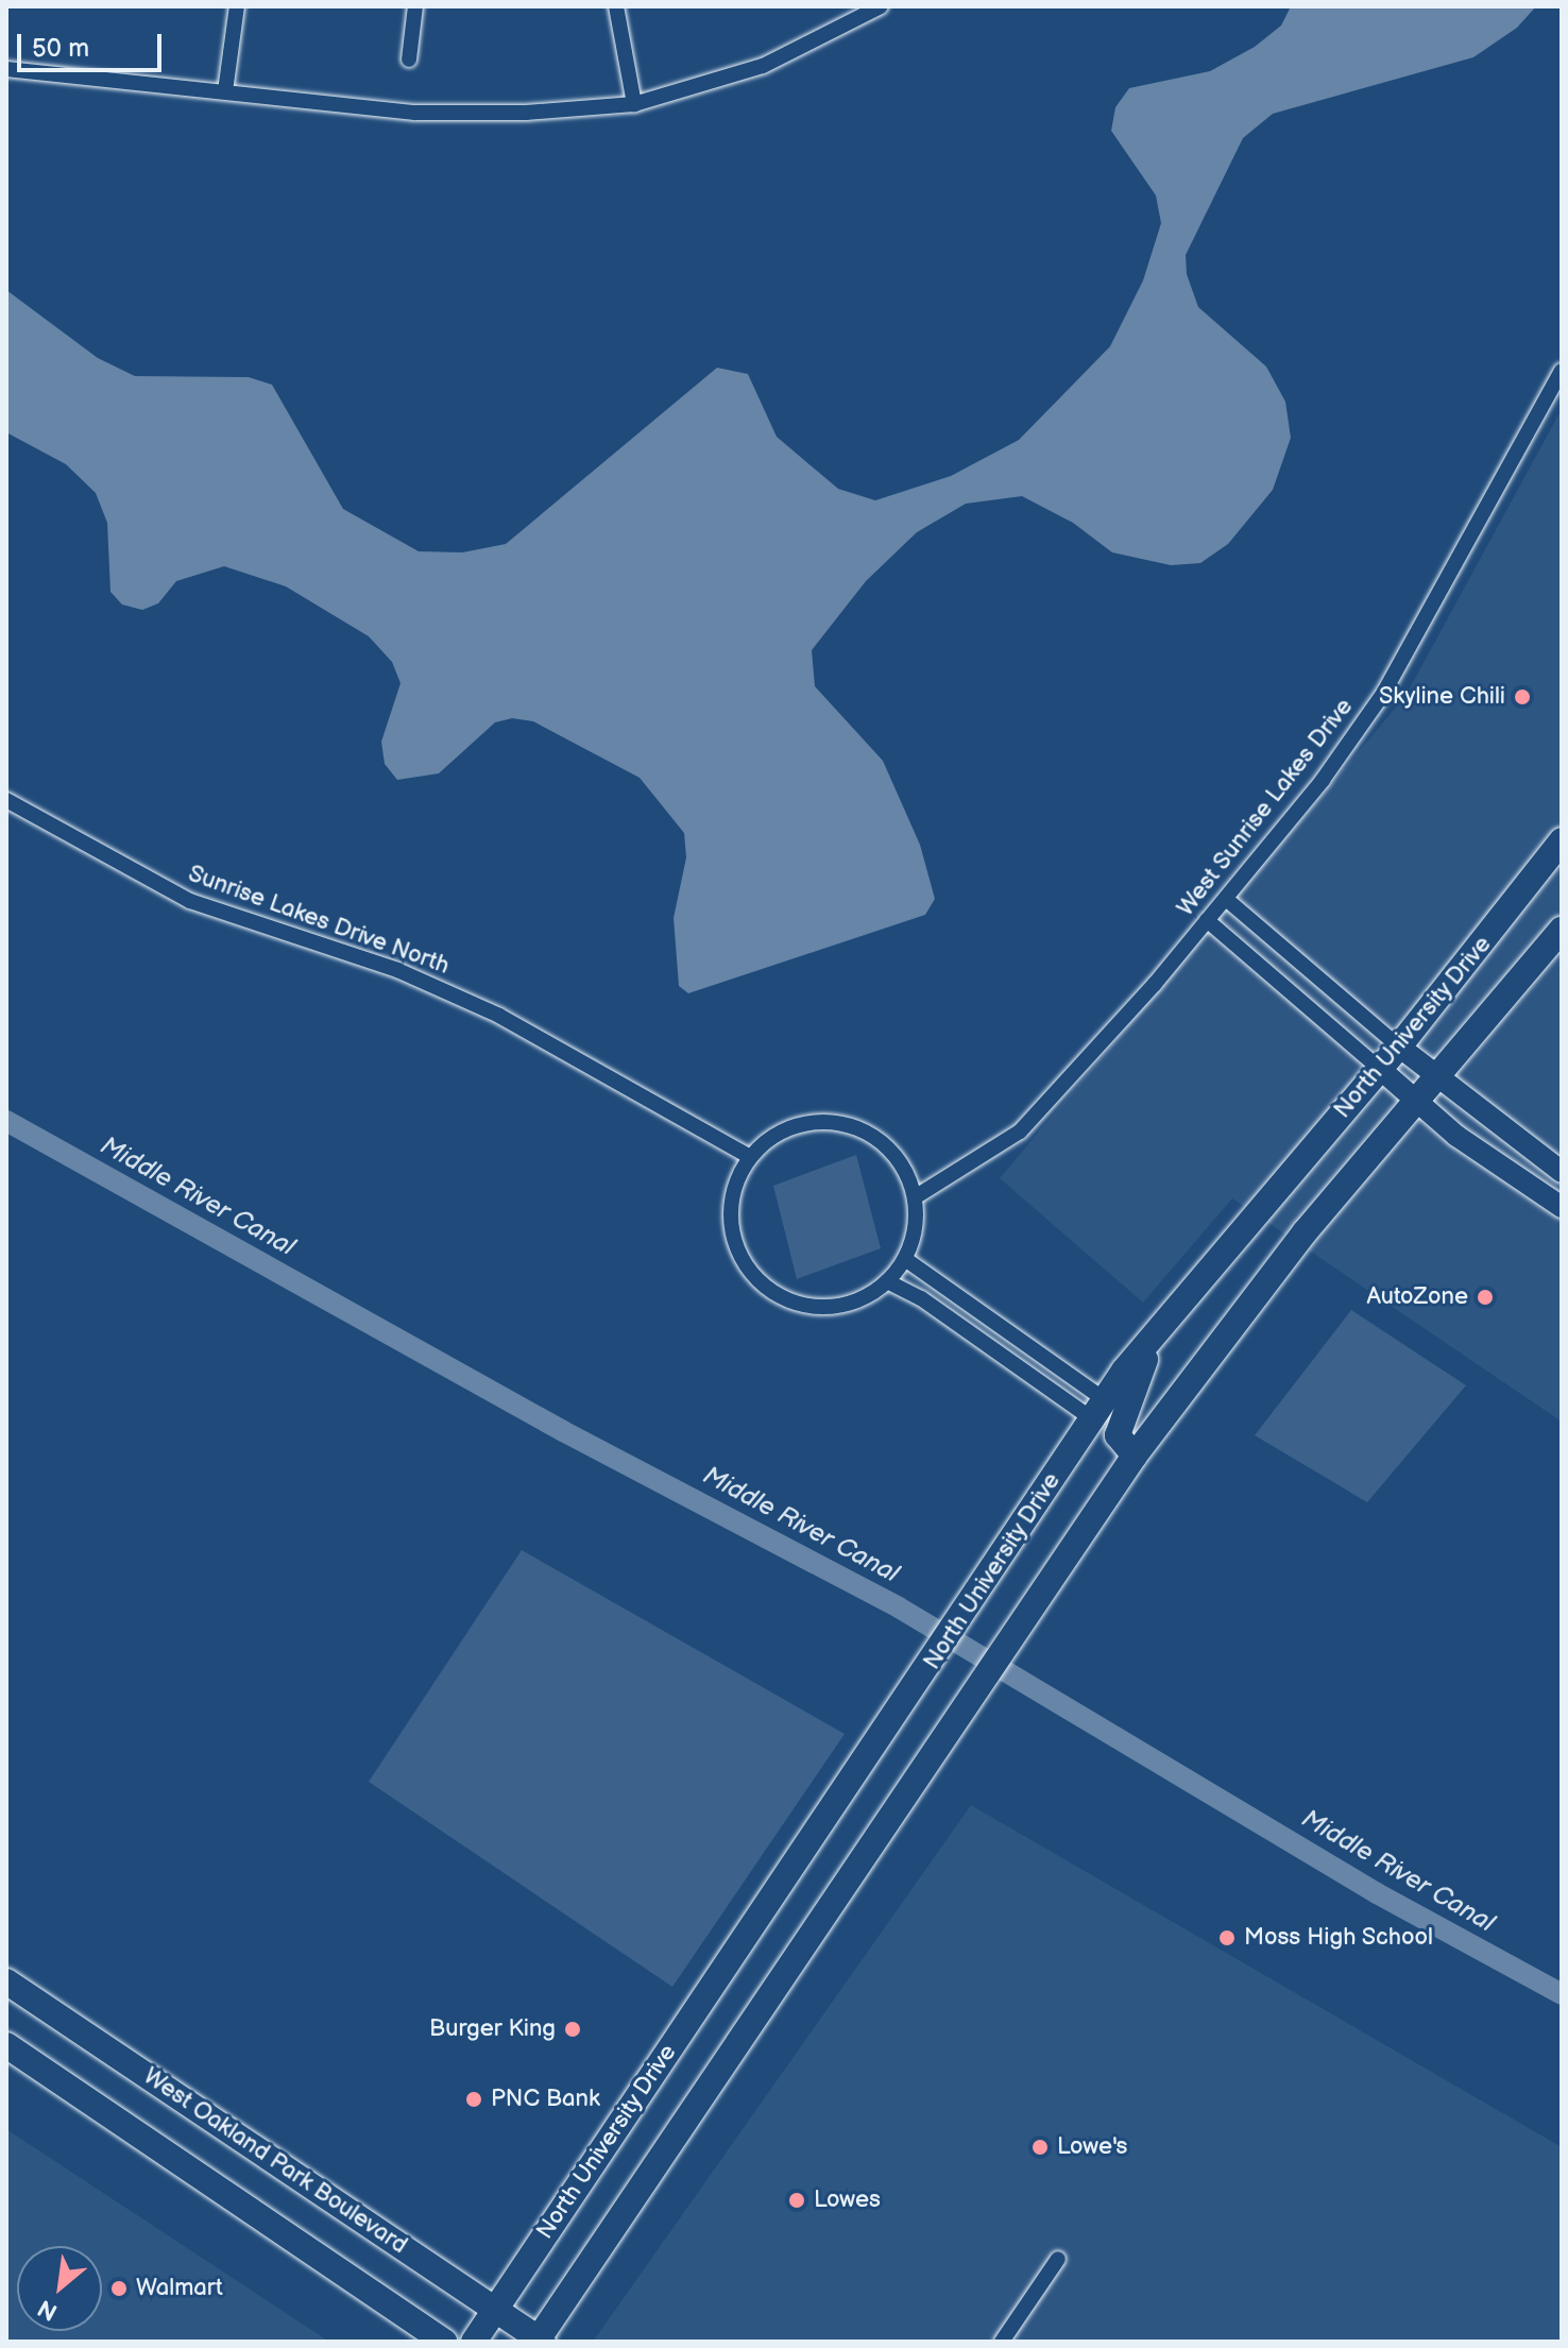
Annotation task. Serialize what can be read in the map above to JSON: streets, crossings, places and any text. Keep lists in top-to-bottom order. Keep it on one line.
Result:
{"streets":{"main road":["North University Drive","West Oakland Park Boulevard"],"street":["West Sunrise Lakes Drive","Sunrise Lakes Drive North"]},"crossings":[["West Sunrise Lakes Drive","Sunrise Lakes Drive North"],["North University Drive","West Oakland Park Boulevard"]],"water":["Middle River Canal"],"places":["Skyline Chili","AutoZone","Moss High School","Burger King","PNC Bank","Lowe's","Lowes","Walmart"],"scale_bar":"50 m","north":"bottom left"}
